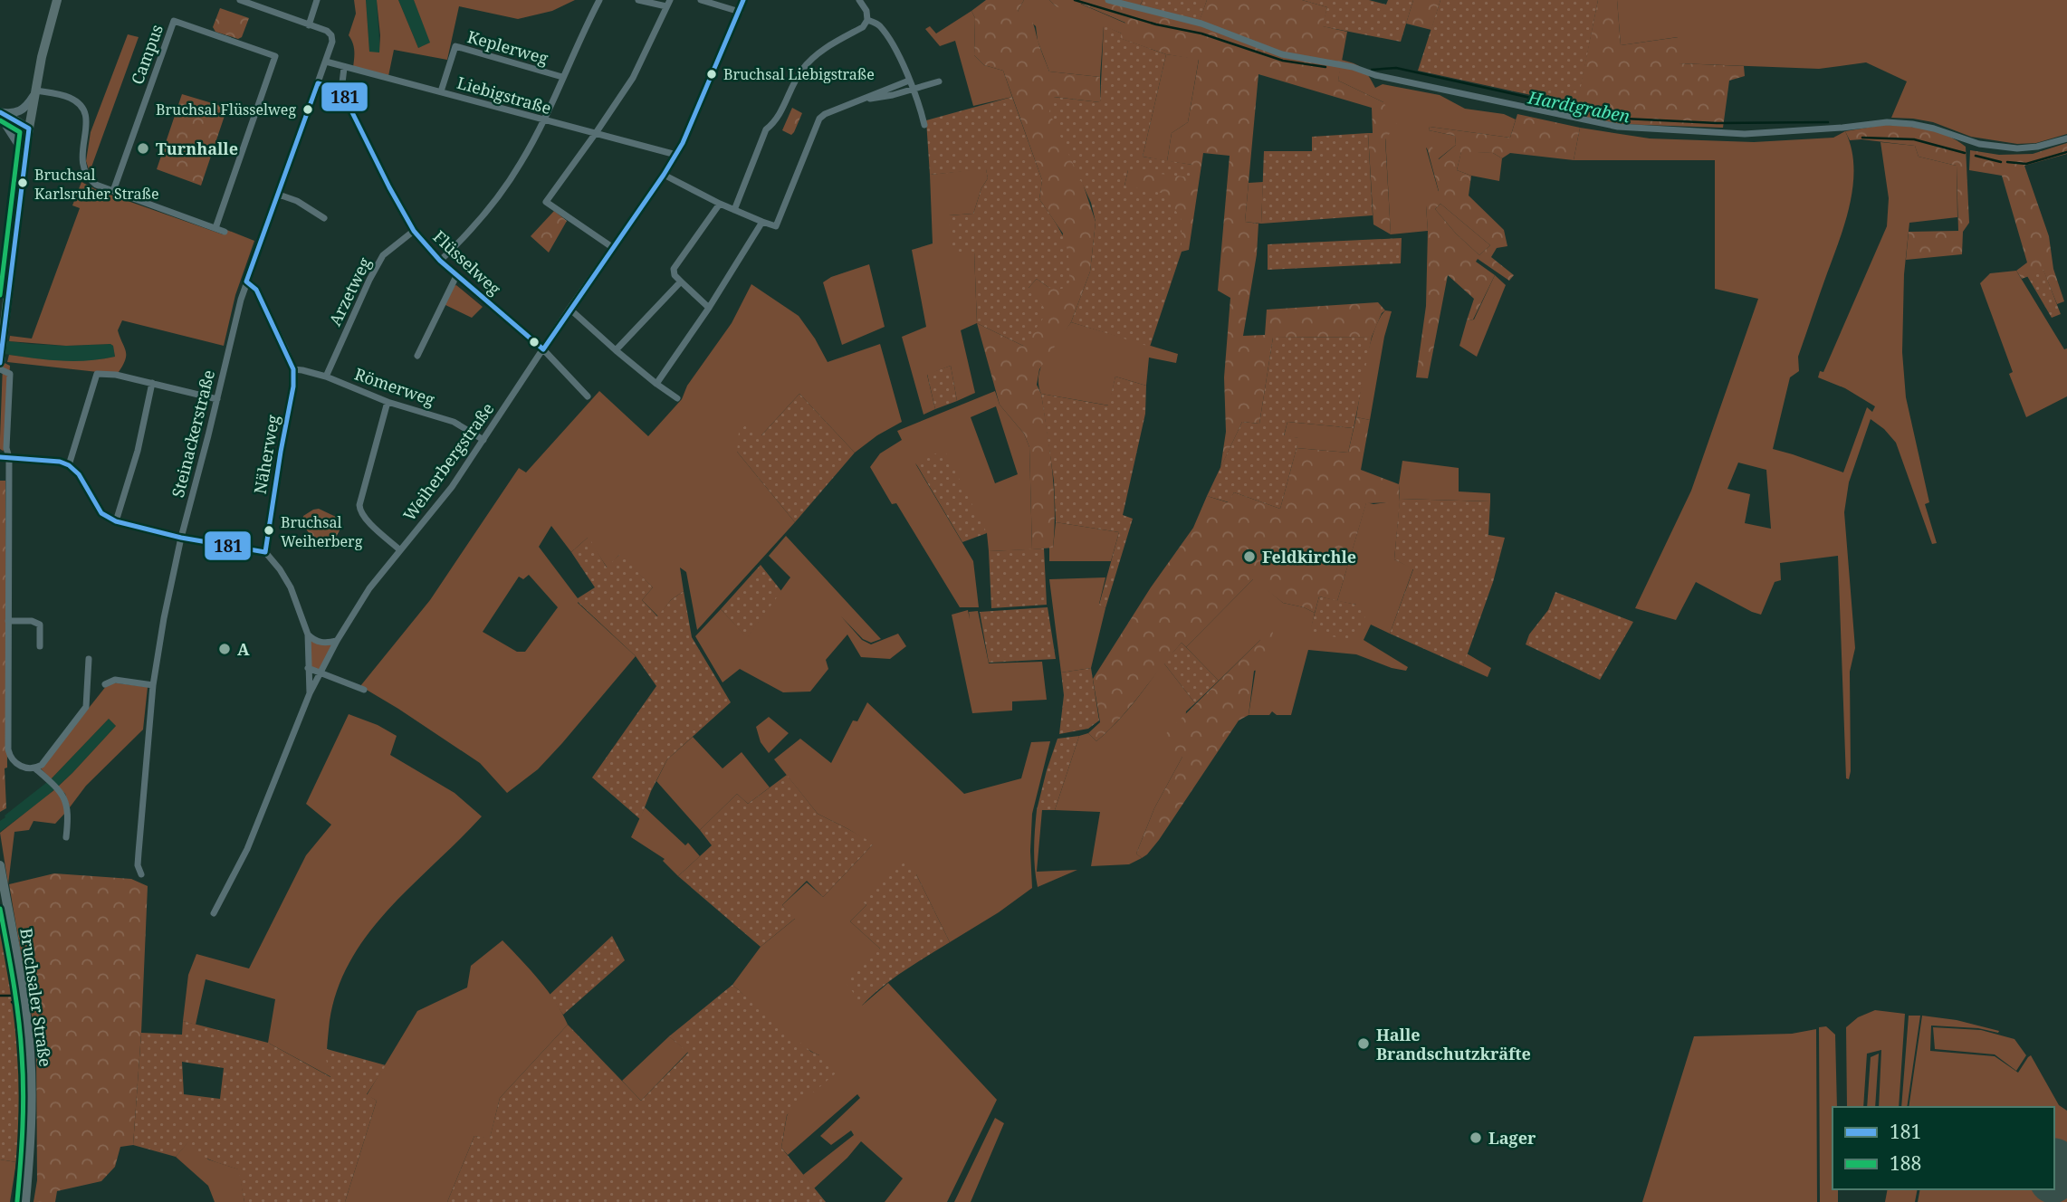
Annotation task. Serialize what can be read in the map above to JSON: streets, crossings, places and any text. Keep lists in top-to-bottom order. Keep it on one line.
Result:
{"streets":{"main road":["Bruchsaler Straße"],"street":["Keplerweg","Campus","Liebigstraße","Flüsselweg","Arzetweg","Römerweg","Steinackerstraße","Näherweg","Weiherbergstraße"]},"crossings":[["Keplerweg","Liebigstraße"],["Liebigstraße","Steinackerstraße"],["Liebigstraße","Weiherbergstraße"],["Flüsselweg","Arzetweg"],["Flüsselweg","Weiherbergstraße"],["Arzetweg","Römerweg"],["Römerweg","Näherweg"],["Römerweg","Weiherbergstraße"],["Steinackerstraße","Näherweg"]],"water":["Hardtgraben"],"places":["Bruchsal Liebigstraße","Bruchsal Flüsselweg","Turnhalle","Bruchsal Karlsruher Straße","Bruchsal Weiherberg","Feldkirchle","A","Halle Brandschutzkräfte","Lager"],"lines":["transit line 181","transit line 188"],"legend":["181","188"]}
